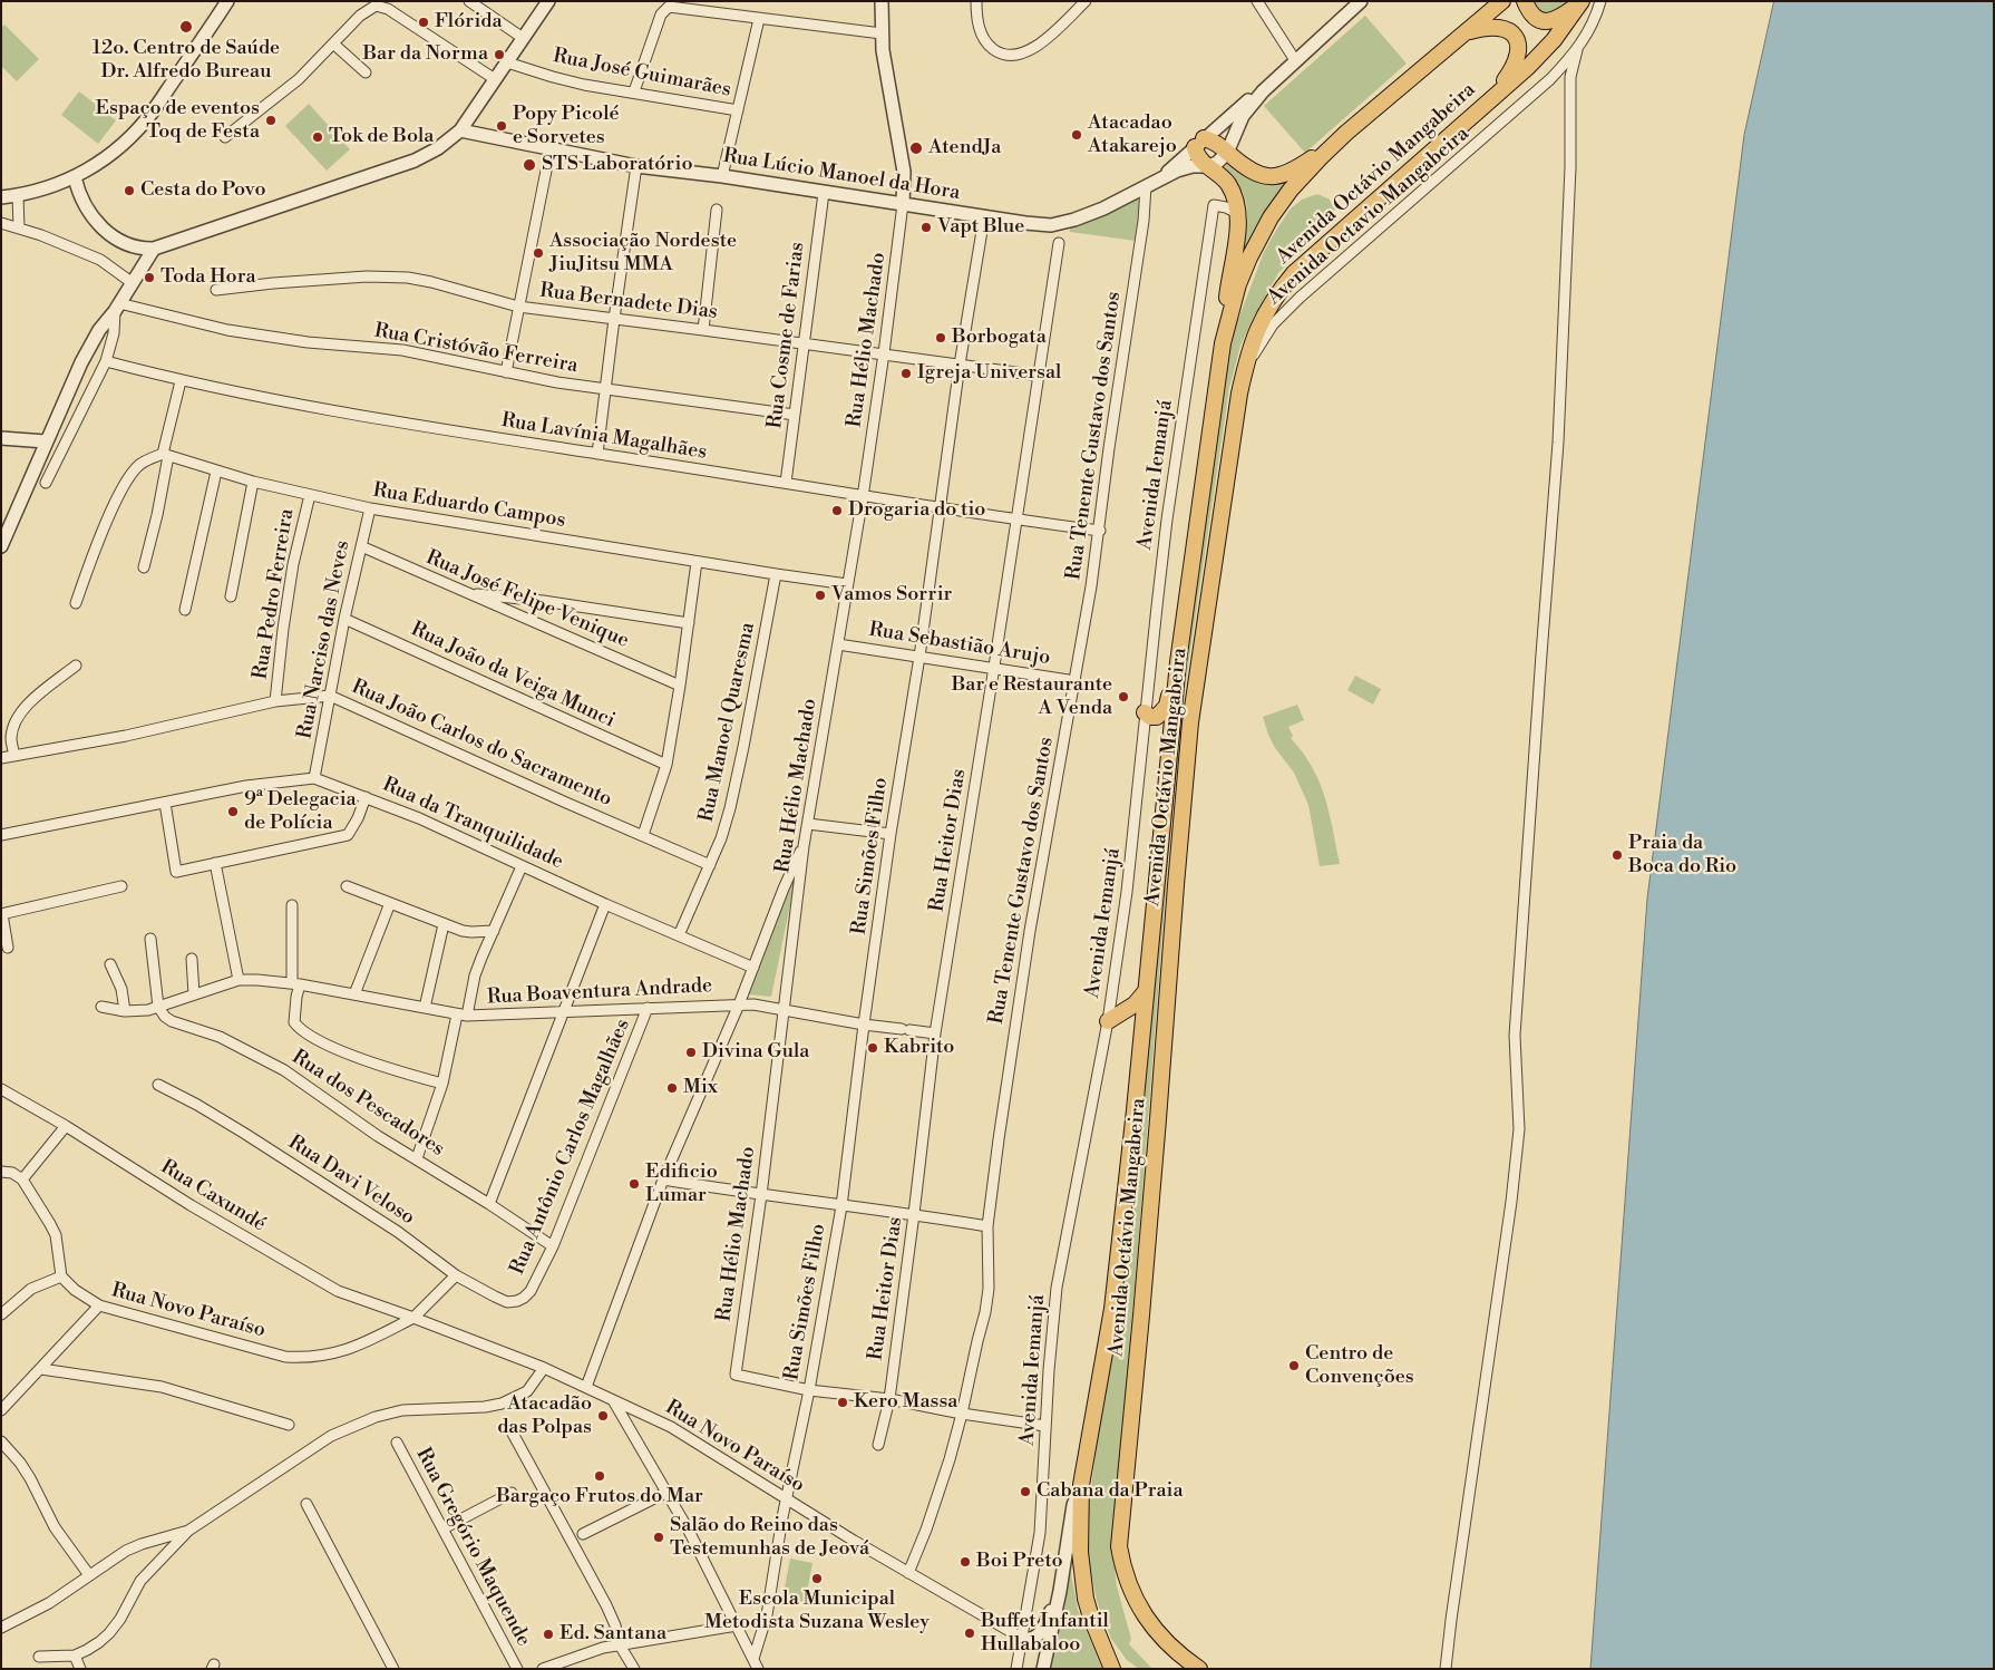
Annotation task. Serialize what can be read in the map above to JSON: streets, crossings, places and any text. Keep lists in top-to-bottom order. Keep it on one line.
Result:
{"streets":{"main road":["Avenida Octávio Mangabeira"],"street":["Rua José Guimarães","Rua Lúcio Manoel da Hora","Avenida Octavio Mangabeira","Rua Bernadete Dias","Rua Cosme de Farias","Rua Hélio Machado","Rua Cristóvão Ferreira","Rua Tenente Gustavo dos Santos","Rua Lavínia Magalhães","Avenida Iemanjá","Rua Eduardo Campos","Rua Pedro Ferreira","Rua José Felipe Venique","Rua Narciso das Neves","Rua Sebastião Arujo","Rua João da Veiga Munci","Rua Manoel Quaresma","Rua João Carlos do Sacramento","Rua da Tranquilidade","Rua Heitor Dias","Rua Simões Filho","Rua Boaventura Andrade","Rua dos Pescadores","Rua Antônio Carlos Magalhães","Rua Davi Veloso","Rua Caxundé","Rua Novo Paraíso","Rua Gregório Maquende"]},"crossings":[["Avenida Octávio Mangabeira","Avenida Octavio Mangabeira"],["Rua Lúcio Manoel da Hora","Rua Cosme de Farias"],["Rua Lúcio Manoel da Hora","Rua Hélio Machado"],["Rua Lúcio Manoel da Hora","Rua Tenente Gustavo dos Santos"],["Rua Lúcio Manoel da Hora","Rua Simões Filho"],["Rua Bernadete Dias","Rua Cosme de Farias"],["Rua Bernadete Dias","Rua Hélio Machado"],["Rua Bernadete Dias","Rua Heitor Dias"],["Rua Bernadete Dias","Rua Simões Filho"],["Rua Cosme de Farias","Rua Cristóvão Ferreira"],["Rua Cosme de Farias","Rua Lavínia Magalhães"],["Rua Hélio Machado","Rua Lavínia Magalhães"],["Rua Hélio Machado","Rua Eduardo Campos"],["Rua Hélio Machado","Rua Sebastião Arujo"],["Rua Hélio Machado","Rua Simões Filho"],["Rua Hélio Machado","Rua Boaventura Andrade"],["Rua Tenente Gustavo dos Santos","Rua Lavínia Magalhães"],["Rua Tenente Gustavo dos Santos","Rua Sebastião Arujo"],["Rua Tenente Gustavo dos Santos","Rua Novo Paraíso"],["Rua Lavínia Magalhães","Rua Heitor Dias"],["Rua Lavínia Magalhães","Rua Simões Filho"],["Avenida Iemanjá","Rua Novo Paraíso"],["Rua Eduardo Campos","Rua Pedro Ferreira"],["Rua Eduardo Campos","Rua Narciso das Neves"],["Rua Eduardo Campos","Rua Manoel Quaresma"],["Rua Pedro Ferreira","Rua João Carlos do Sacramento"],["Rua José Felipe Venique","Rua Narciso das Neves"],["Rua Narciso das Neves","Rua João da Veiga Munci"],["Rua Narciso das Neves","Rua João Carlos do Sacramento"],["Rua Narciso das Neves","Rua da Tranquilidade"],["Rua Sebastião Arujo","Rua Heitor Dias"],["Rua Sebastião Arujo","Rua Simões Filho"],["Rua Manoel Quaresma","Rua João Carlos do Sacramento"],["Rua Manoel Quaresma","Rua da Tranquilidade"],["Rua Heitor Dias","Rua Boaventura Andrade"],["Rua Simões Filho","Rua Boaventura Andrade"],["Rua Simões Filho","Rua Novo Paraíso"],["Rua Boaventura Andrade","Rua dos Pescadores"],["Rua Boaventura Andrade","Rua Antônio Carlos Magalhães"],["Rua dos Pescadores","Rua Antônio Carlos Magalhães"],["Rua Antônio Carlos Magalhães","Rua Davi Veloso"],["Rua Davi Veloso","Rua Novo Paraíso"],["Rua Caxundé","Rua Novo Paraíso"]],"places":["Flórida","12o. Centro de Saúde Dr. Alfredo Bureau","Bar da Norma","Espaço de eventos Toq de Festa","Popy Picolé e Sorvetes","Atacadao Atakarejo","Tok de Bola","AtendJa","STS Laboratório","Cesta do Povo","Vapt Blue","Associação Nordeste JiuJitsu MMA","Toda Hora","Borbogata","Igreja Universal","Drogaria do tio","Vamos Sorrir","Bar e Restaurante A Venda","9ª Delegacia de Polícia","Praia da Boca do Rio","Kabrito","Divina Gula","Mix","Edificio Lumar","Centro de Convenções","Kero Massa","Atacadão das Polpas","Bargaço Frutos do Mar","Cabana da Praia","Salão do Reino das Testemunhas de Jeová","Boi Preto","Escola Municipal Metodista Suzana Wesley","Buffet Infantil Hullabaloo","Ed. Santana"]}
